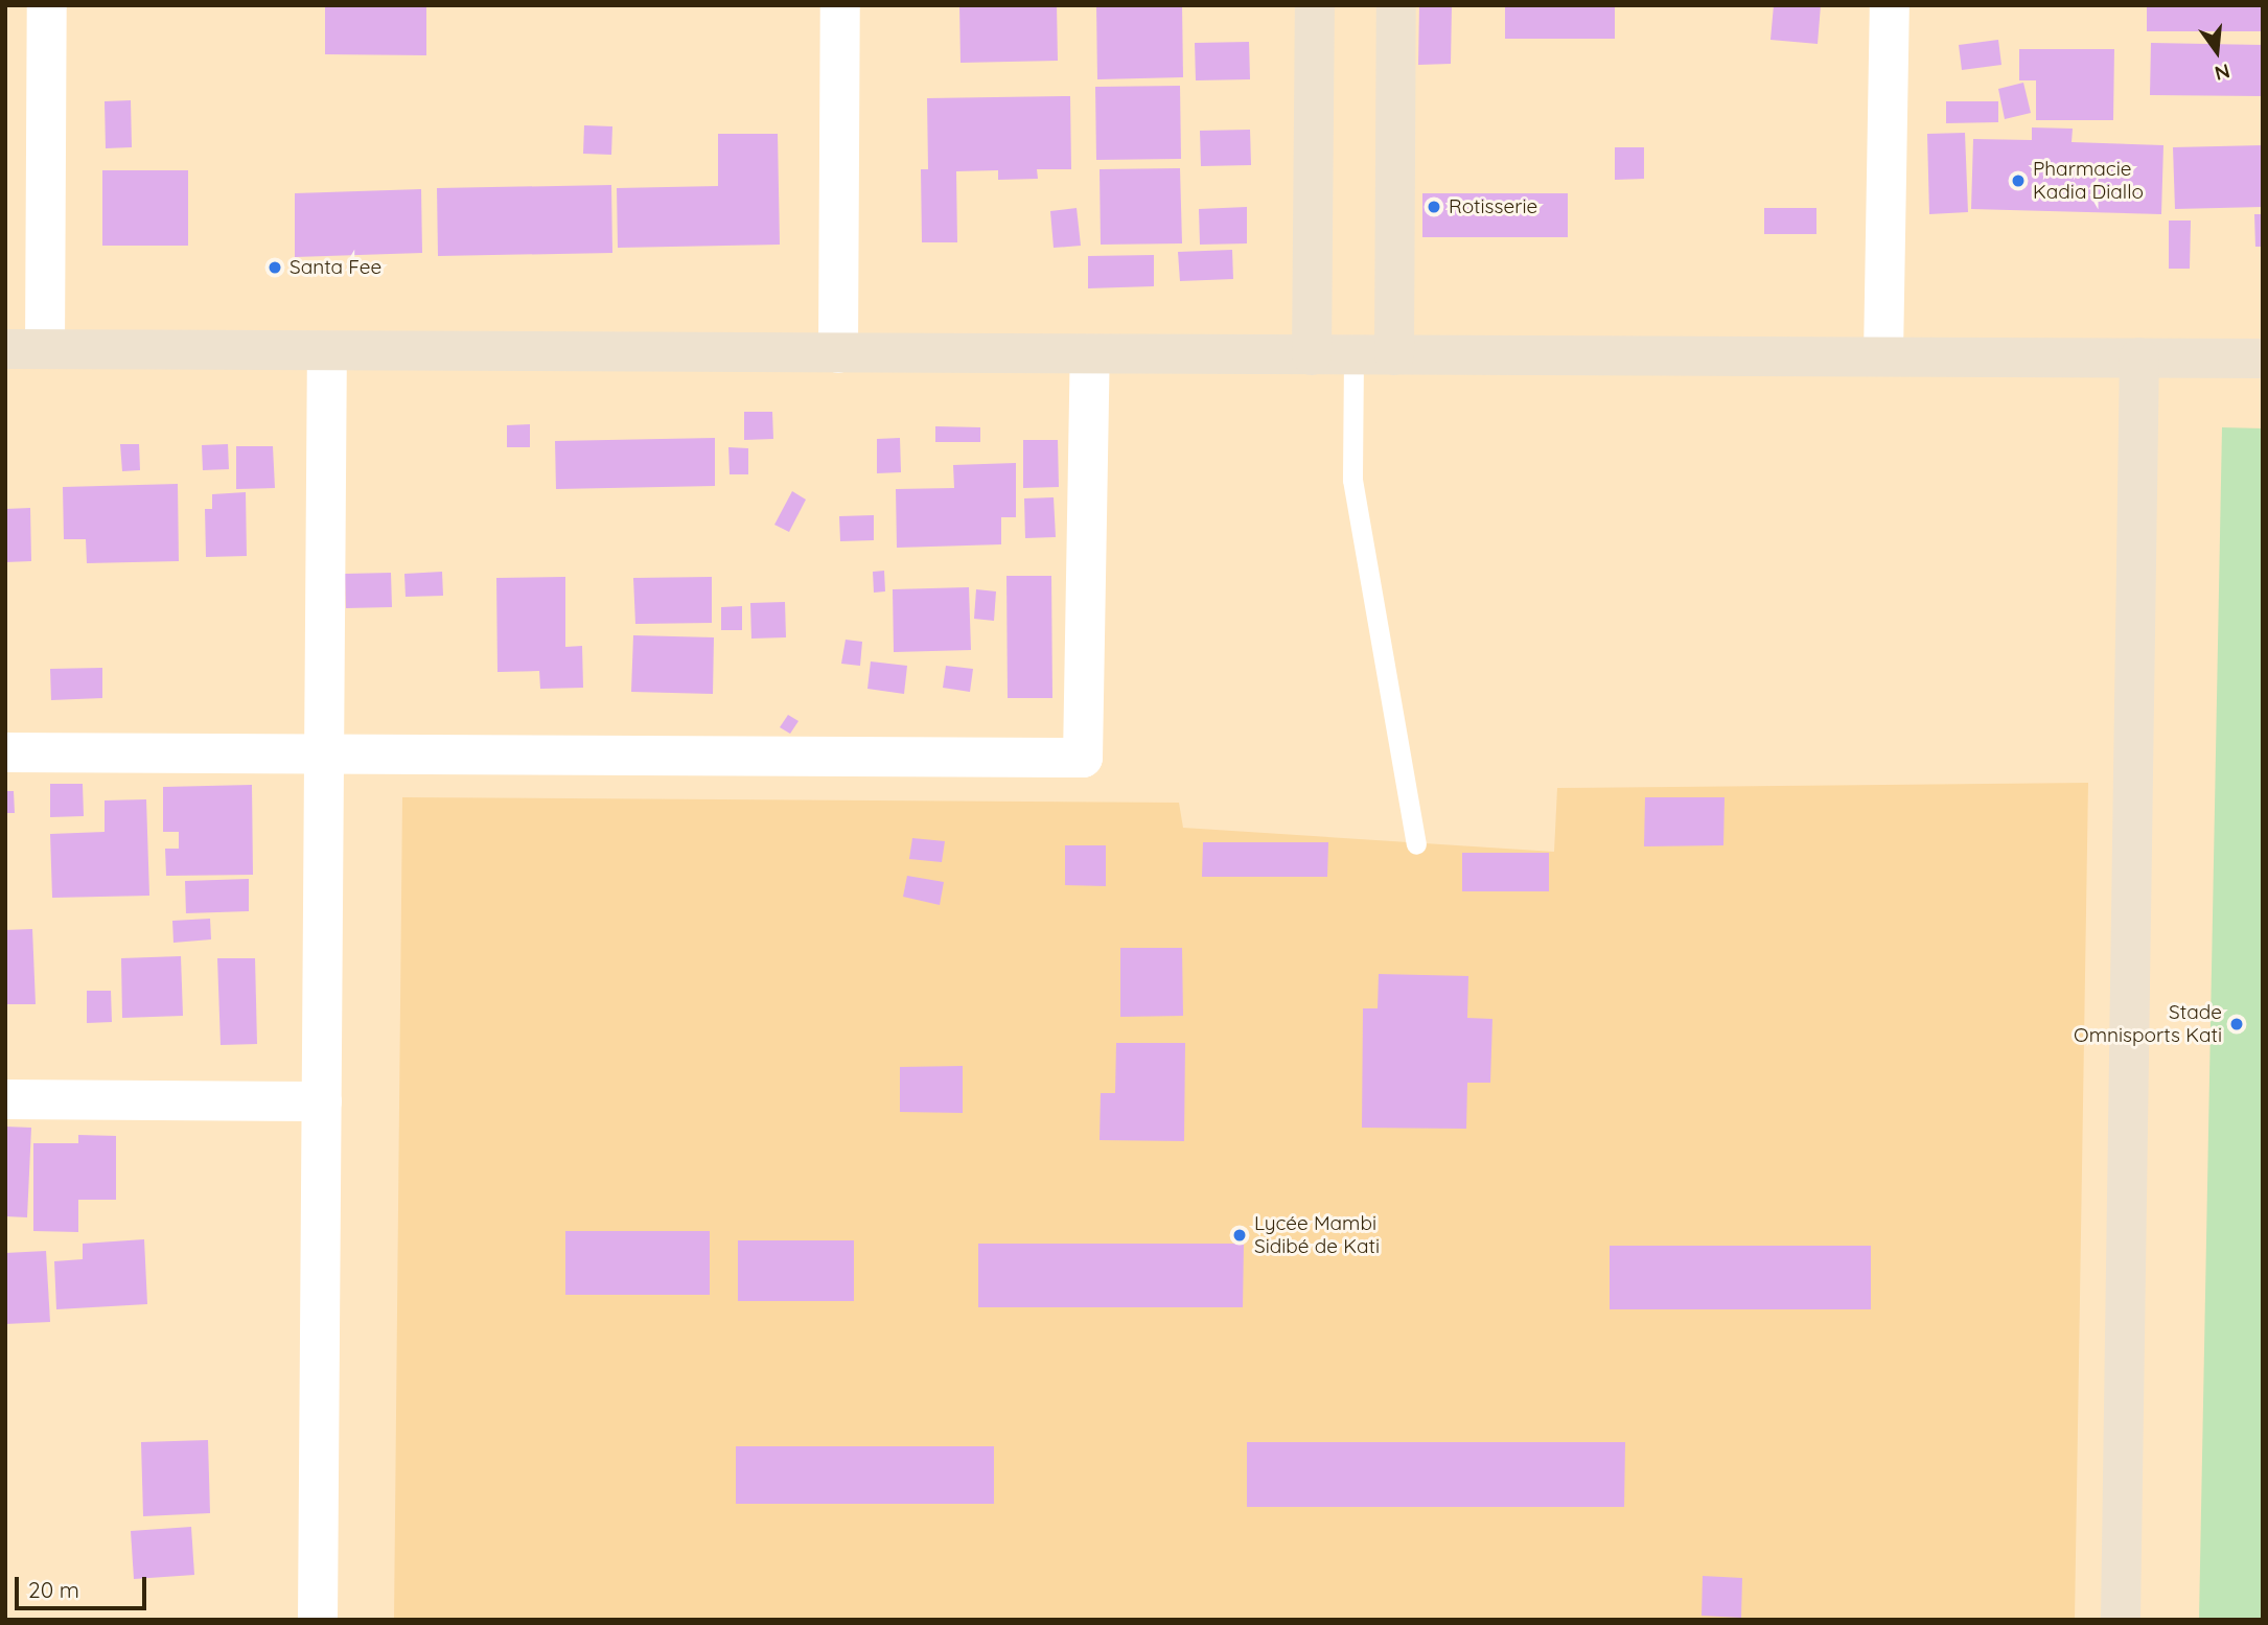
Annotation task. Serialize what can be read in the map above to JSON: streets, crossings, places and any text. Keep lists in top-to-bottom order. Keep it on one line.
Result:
{"places":["Pharmacie Kadia Diallo","Rotisserie","Santa Fee","Stade Omnisports Kati","Lycée Mambi Sidibé de Kati"],"scale_bar":"20 m","north":"bottom"}
